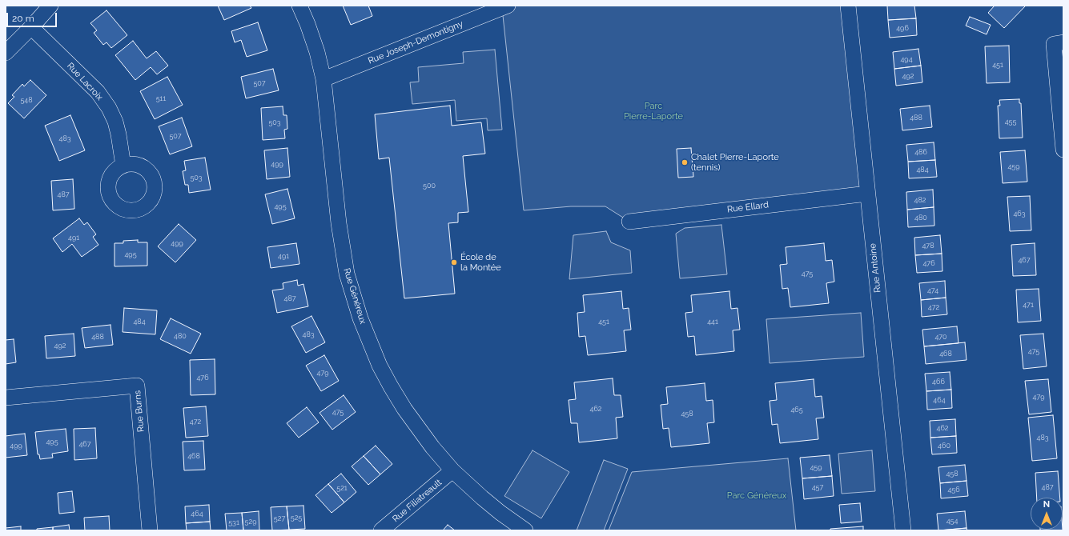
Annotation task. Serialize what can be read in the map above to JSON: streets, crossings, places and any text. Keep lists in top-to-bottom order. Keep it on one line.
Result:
{"streets":{"street":["Rue Joseph-Demontigny","Rue Lacroix","Rue Ellard","Rue Antoine","Rue Généreux","Rue Burns","Rue Filiatreault"]},"crossings":[["Rue Joseph-Demontigny","Rue Généreux"],["Rue Ellard","Rue Antoine"],["Rue Généreux","Rue Filiatreault"]],"parks":["Parc Pierre-Laporte","Parc Généreux"],"places":["Chalet Pierre-Laporte (tennis)","École de la Montée"],"house_numbers":["496","494","451","492","507","511","548","488","455","503","507","483","486","499","459","484","503","500","487","482","495","463","480","491","499","478","495","491","467","476","475","474","487","471","472","484","451","441","483","480","488","470","492","475","468","479","476","466","479","464","462","465","475","458","472","462","483","495","467","499","460","468","459","458","457","487","521","456","464","525","527","454","529","531"],"scale_bar":"20 m","north":"top"}
